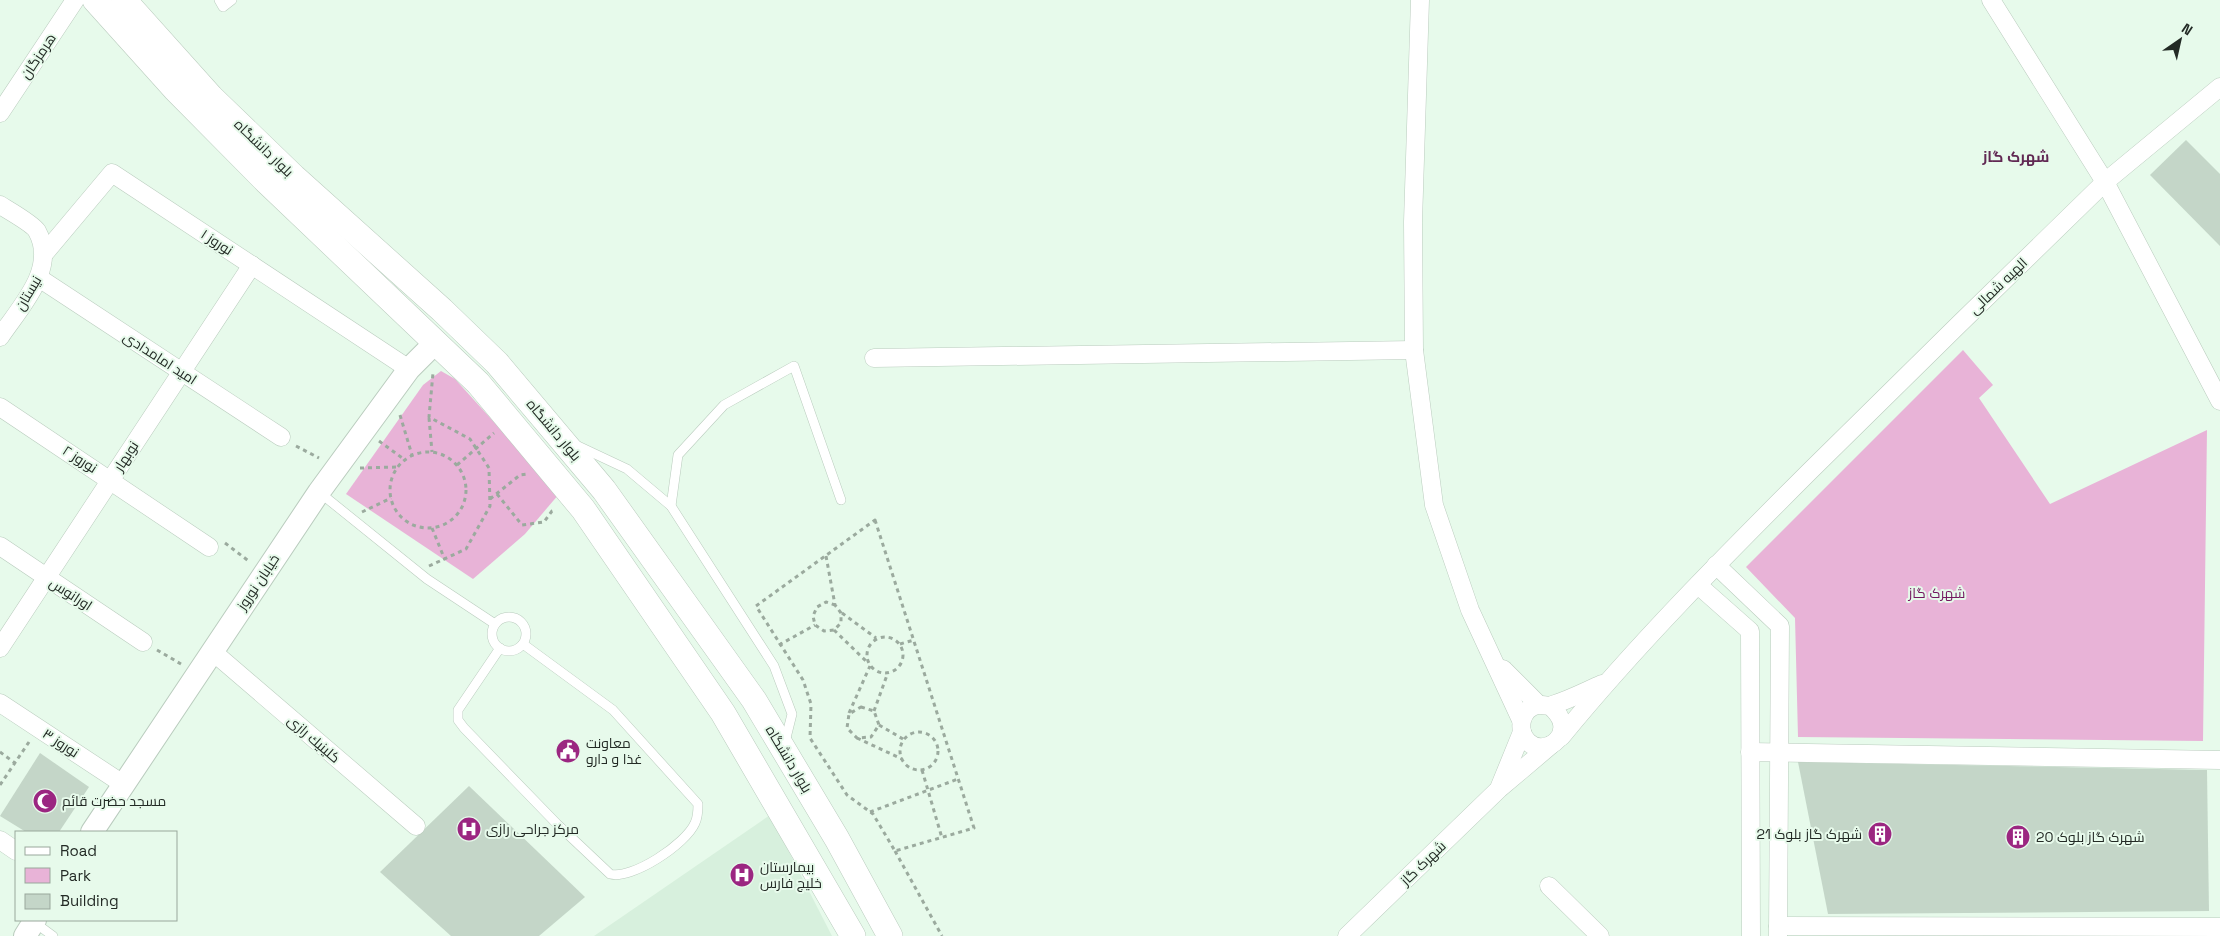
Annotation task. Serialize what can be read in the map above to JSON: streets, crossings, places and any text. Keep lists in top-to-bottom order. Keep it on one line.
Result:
{"streets":{"main road":["بلوار دانشگاه"],"street":["هرمزگان","نوروز ۱","الهیه شمالی","نیستان","امید امامدادی","نوبهار","نوروز ۲","خیابان نوروز","اورانوس","كلينيك رازی","نوروز ۳","شهرک گاز"]},"crossings":[["بلوار دانشگاه","خیابان نوروز"],["نوروز ۱","نیستان"],["نوروز ۱","نوبهار"],["نوروز ۱","خیابان نوروز"],["الهیه شمالی","شهرک گاز"],["نیستان","امید امامدادی"],["امید امامدادی","نوبهار"],["نوبهار","نوروز ۲"],["نوبهار","اورانوس"],["خیابان نوروز","كلينيك رازی"],["خیابان نوروز","نوروز ۳"]],"districts":["شهرک گاز"],"parks":["شهرک گاز"],"places":{"public building":["معاونت غذا و دارو"],"mosque":["مسجد حضرت قائم"],"hospital":["مرکز جراحی رازی","بیمارستان خلیج فارس"],"building":["شهرک گاز بلوک 21","شهرک گاز بلوک 20"]},"legend":["Road","Park","Building"],"north":"top right"}
